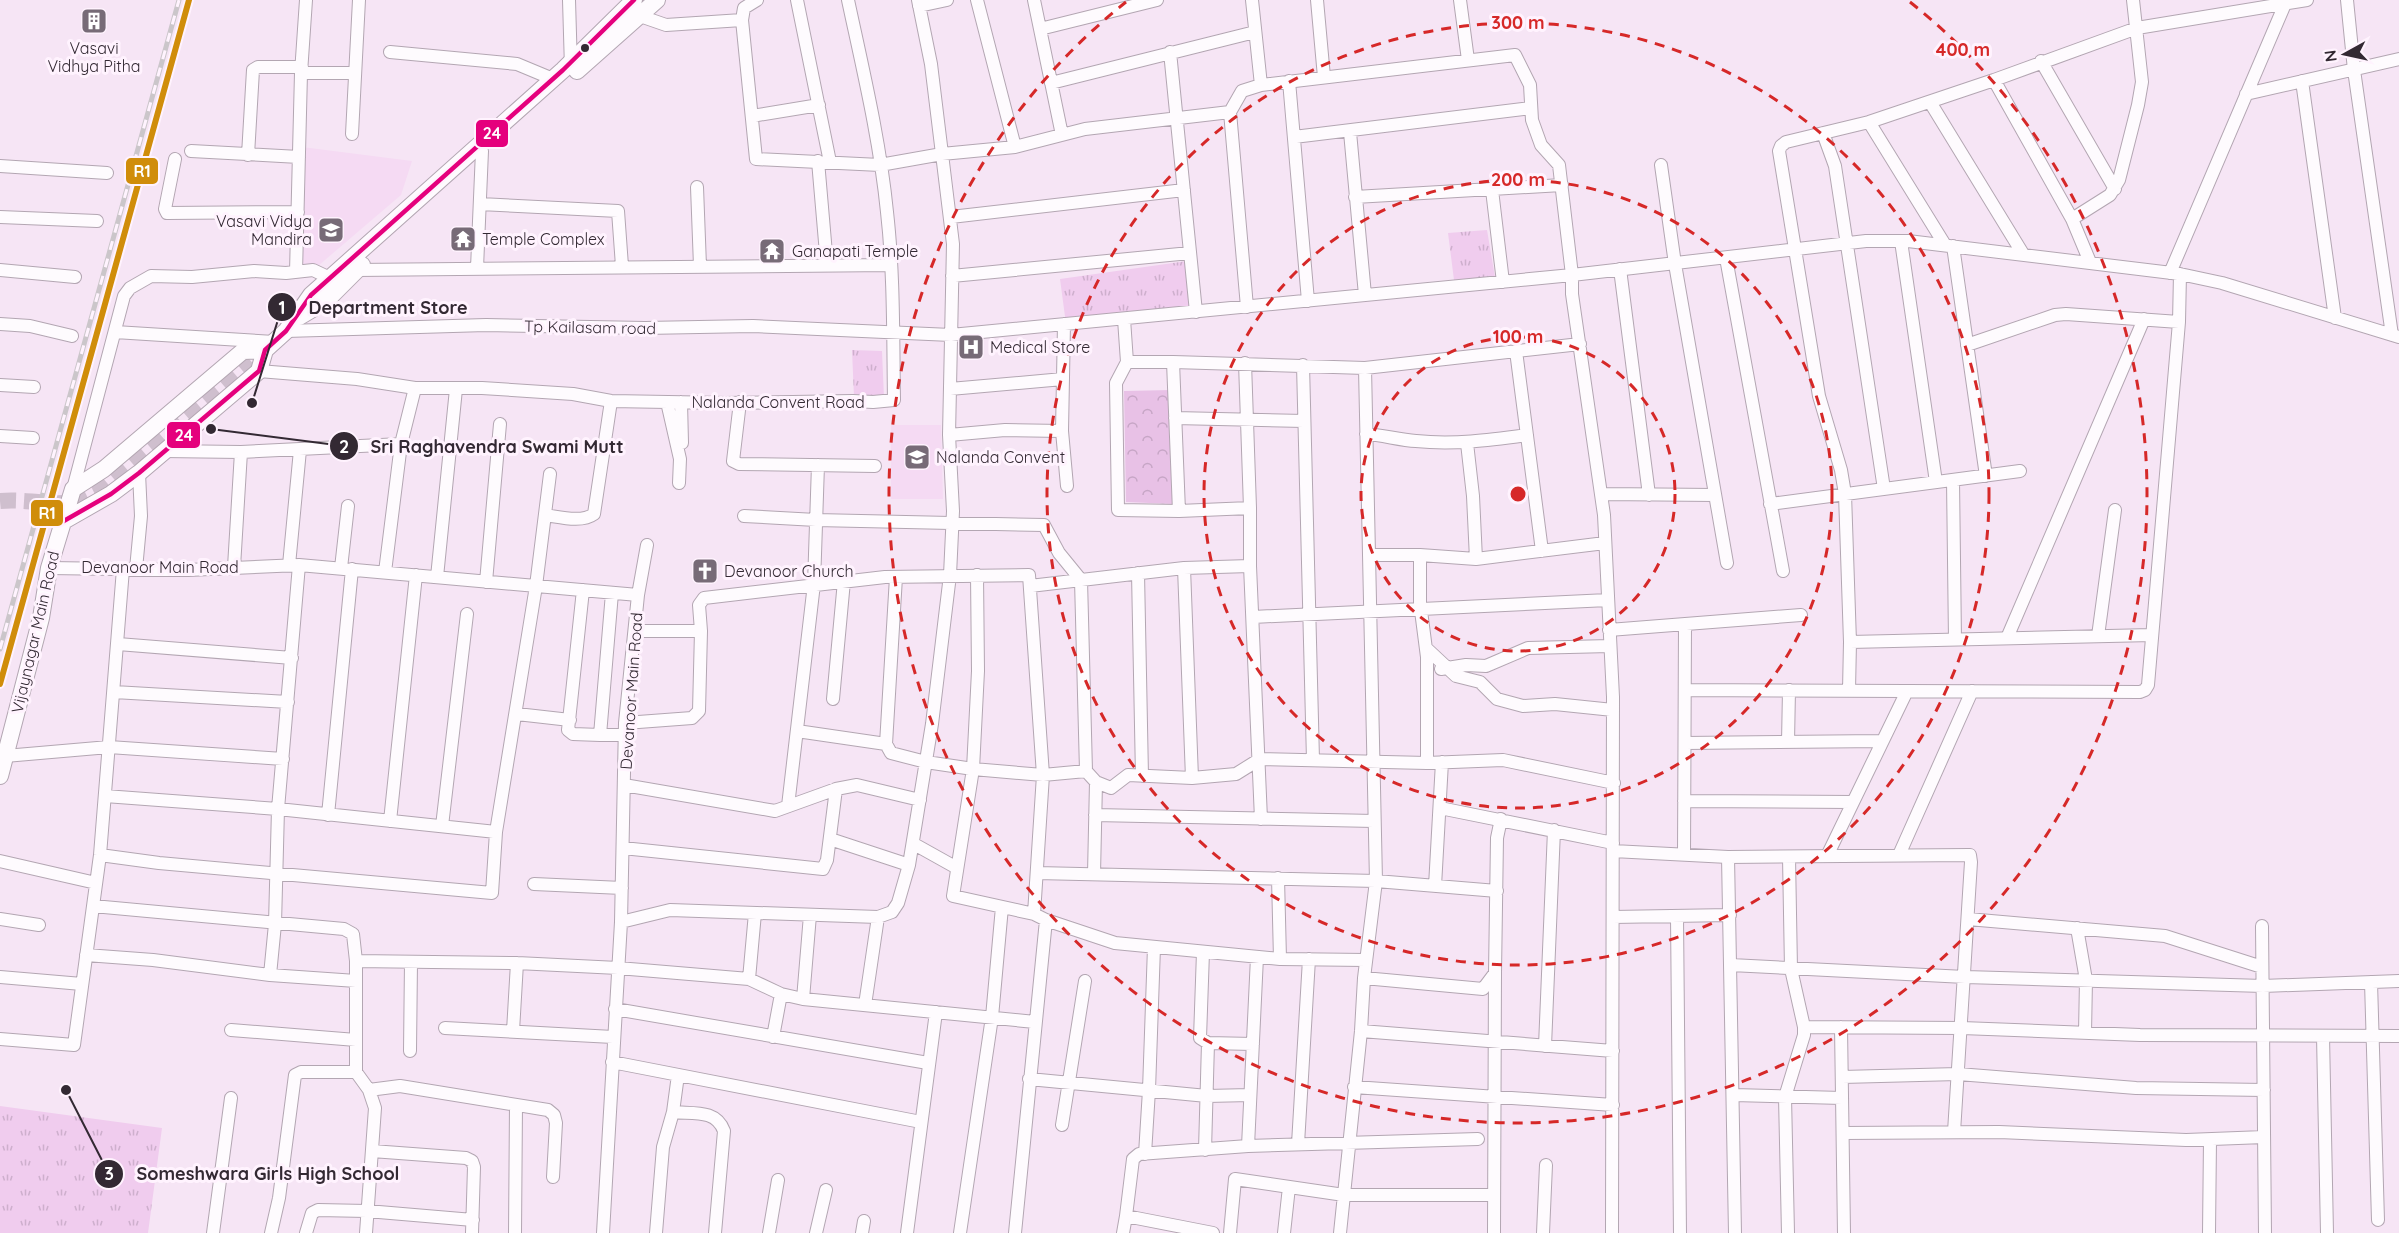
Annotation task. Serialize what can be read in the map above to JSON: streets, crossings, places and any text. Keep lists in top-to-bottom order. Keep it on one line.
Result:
{"streets":{"main road":["Vijaynagar Main Road"],"street":["Tp Kailasam road","Nalanda Convent Road","Devanoor Main Road"]},"crossings":[["Tp Kailasam road","Nalanda Convent Road"],["Devanoor Main Road","Vijaynagar Main Road"]],"places":{"building":["Vasavi Vidhya Pitha"],"school or university":["Vasavi Vidya Mandira","Nalanda Convent"],"temple":["Temple Complex","Ganapati Temple"],"hospital":["Medical Store"],"other":["Department Store","Sri Raghavendra Swami Mutt","Someshwara Girls High School"],"church":["Devanoor Church"]},"lines":["transit line R1","transit line 24"],"north":"left","rings":["300 m","400 m","200 m","100 m"]}
